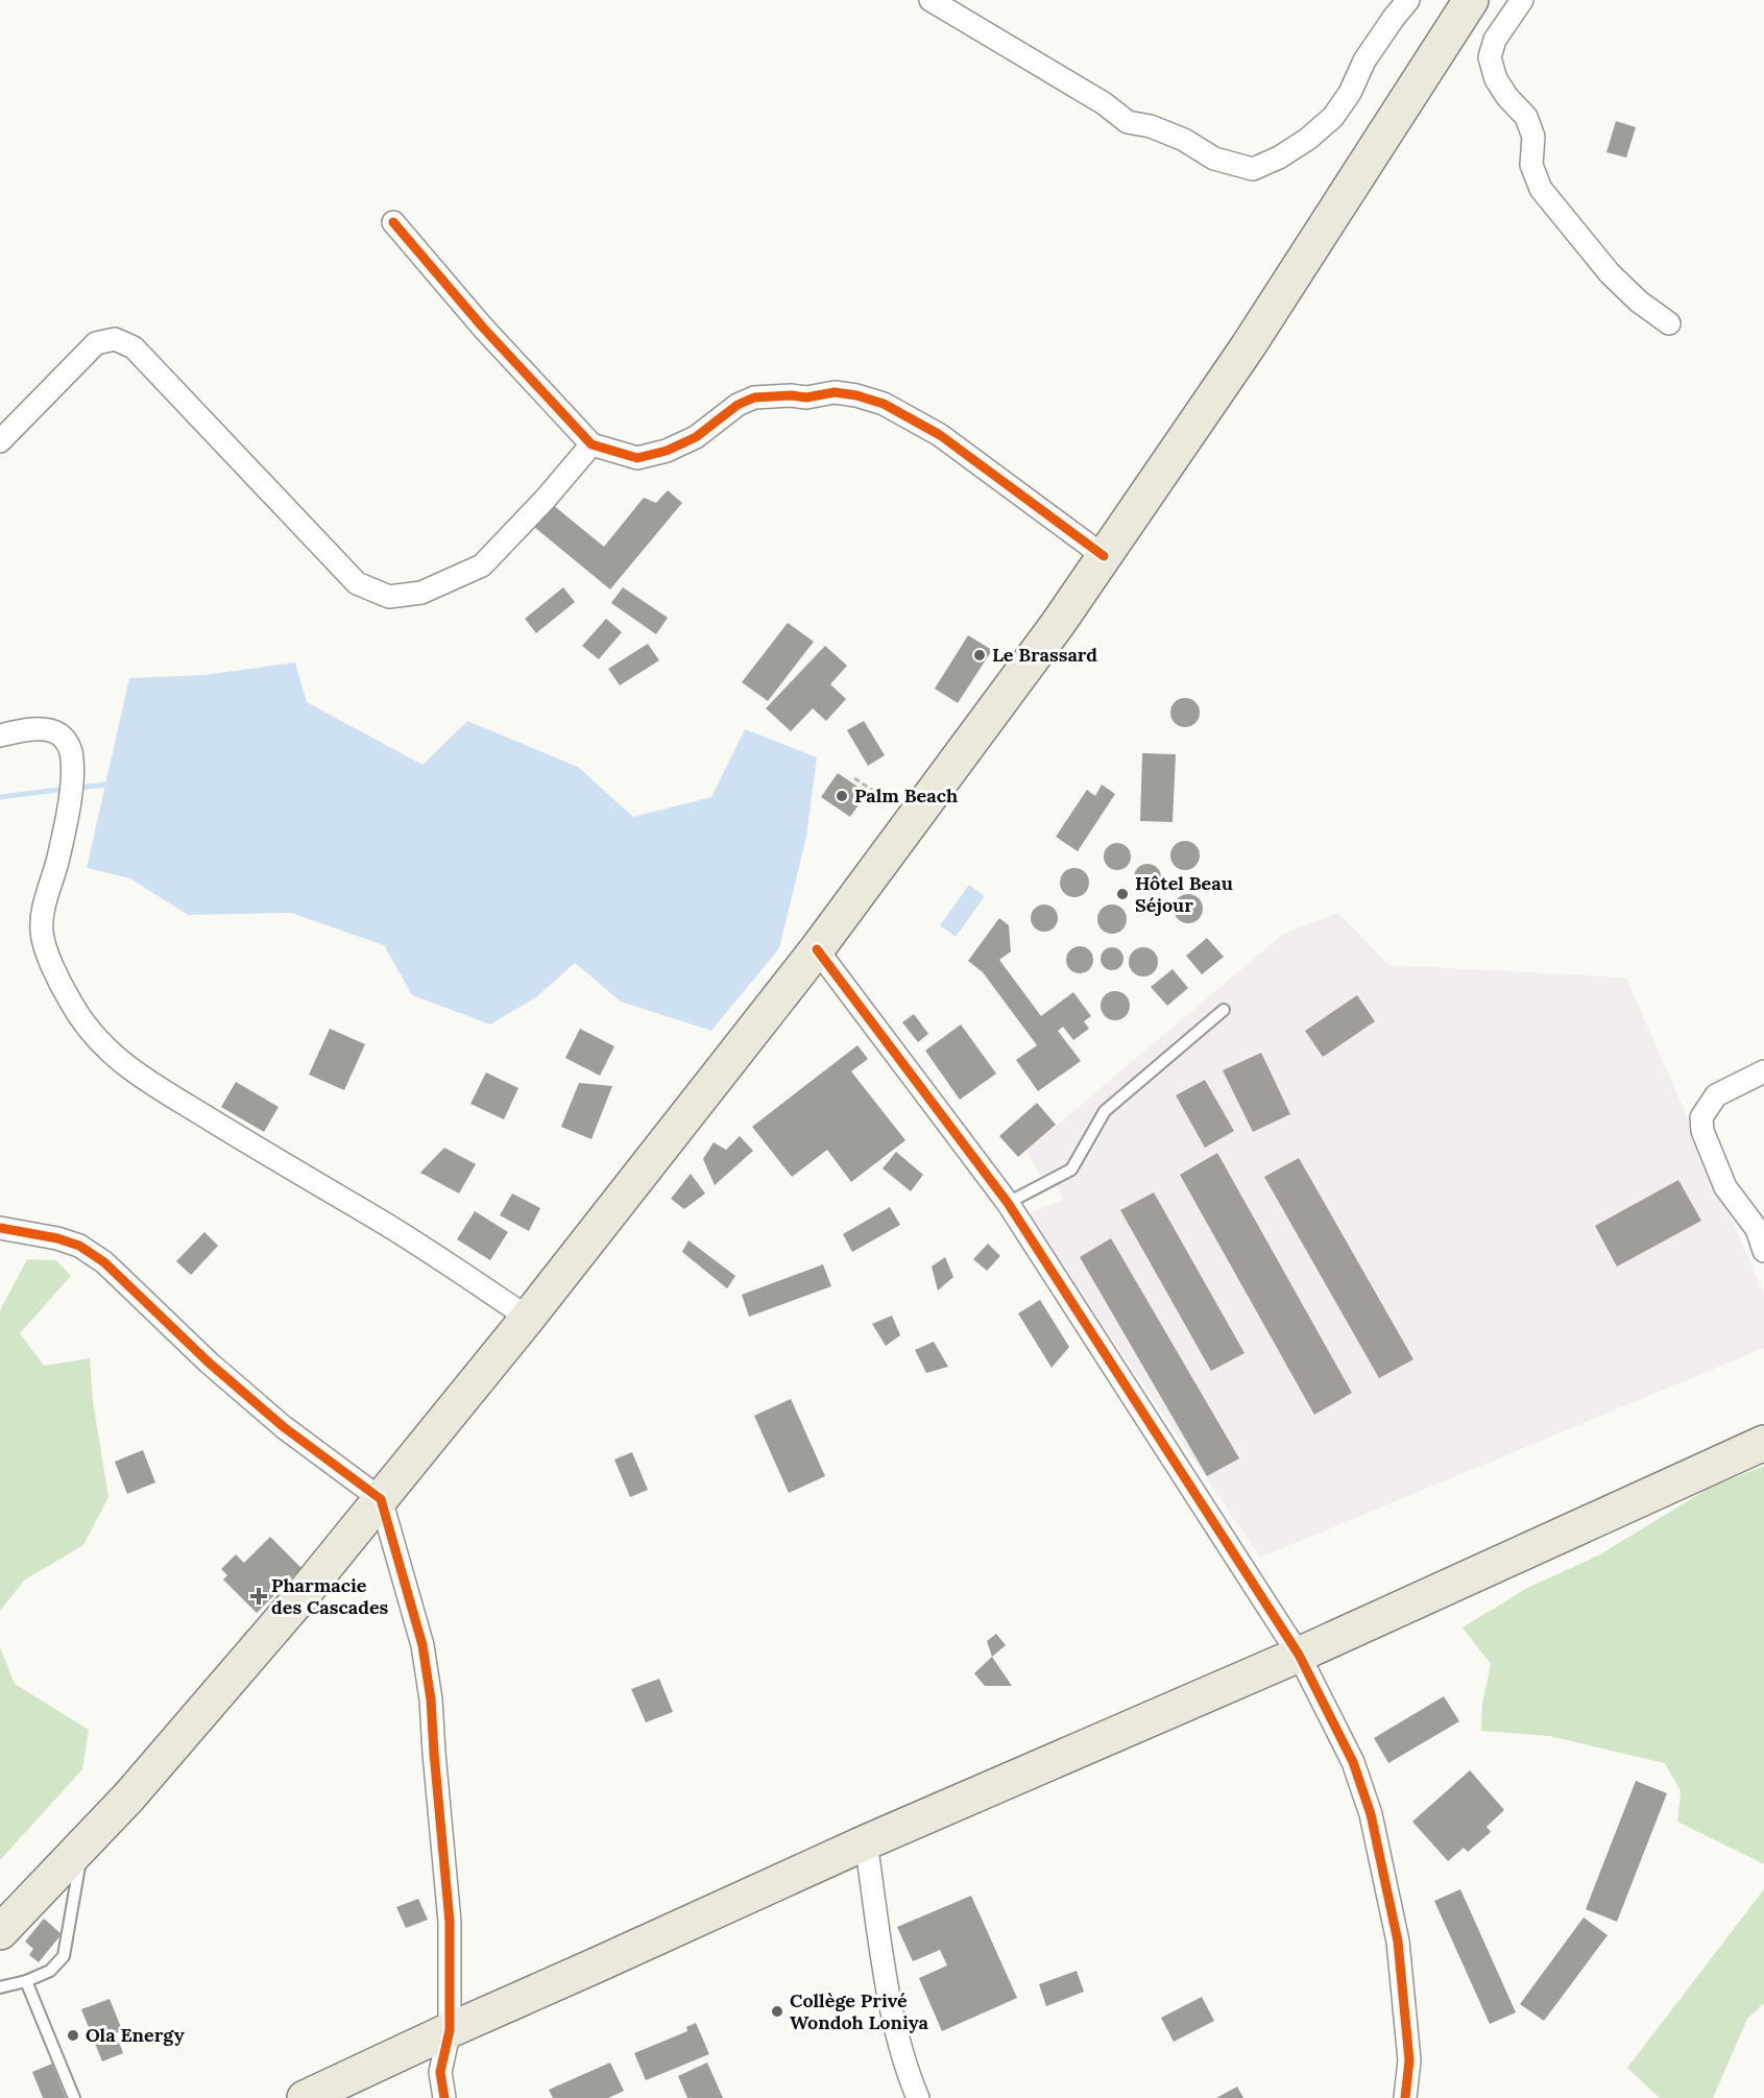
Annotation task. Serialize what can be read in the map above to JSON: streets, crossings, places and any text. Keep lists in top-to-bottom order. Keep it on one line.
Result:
{"places":{"other":["Le Brassard","Palm Beach","Hôtel Beau Séjour","Collège Privé Wondoh Loniya","Ola Energy"],"health":["Pharmacie des Cascades"]}}
